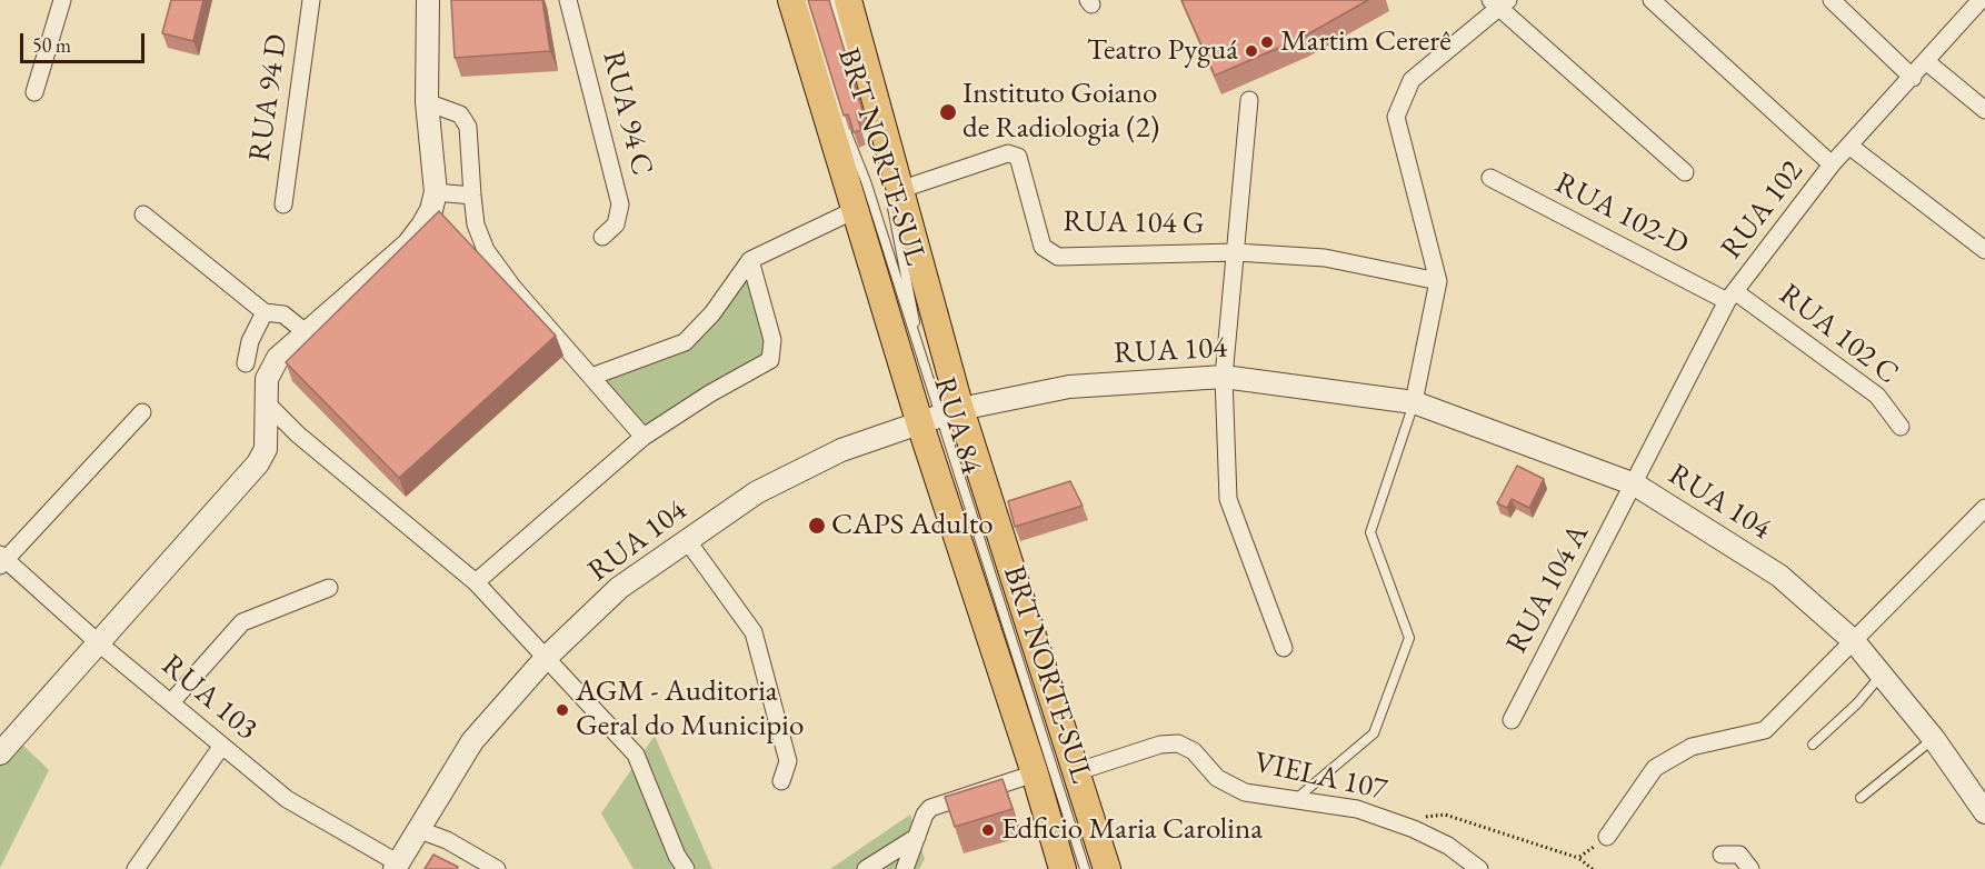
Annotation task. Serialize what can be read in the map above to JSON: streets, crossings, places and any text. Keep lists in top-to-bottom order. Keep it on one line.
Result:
{"streets":{"main road":["RUA 84"],"street":["RUA 94 D","RUA 94 C","RUA 102","RUA 102-D","RUA 104 G","RUA 102 C","RUA 104","RUA 104 A","RUA 103","VIELA 107"],"lane":["BRT NORTE-SUL"]},"crossings":[["BRT NORTE-SUL","RUA 104 G"],["BRT NORTE-SUL","RUA 104"],["BRT NORTE-SUL","RUA 84"],["RUA 102","RUA 102-D"],["RUA 102","RUA 102 C"],["RUA 102","RUA 104"],["RUA 102","RUA 104 A"],["RUA 102-D","RUA 102 C"],["RUA 104 G","RUA 84"],["RUA 104","RUA 84"],["RUA 104","RUA 104 A"],["RUA 104","RUA 103"],["RUA 84","VIELA 107"]],"places":["Martim Cererê","Teatro Pyguá","Instituto Goiano de Radiologia (2)","CAPS Adulto","AGM - Auditoria Geral do Municipio","Edficio Maria Carolina"],"scale_bar":"50 m"}
